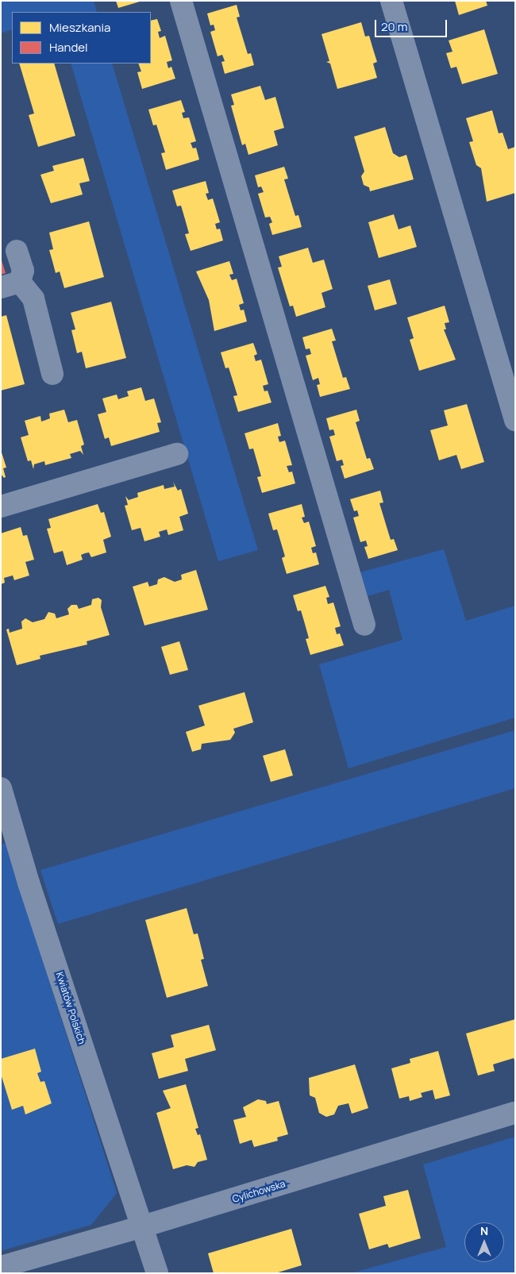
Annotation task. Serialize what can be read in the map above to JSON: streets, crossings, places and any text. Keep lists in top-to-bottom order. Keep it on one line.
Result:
{"streets":{"street":["Kwiatów Polskich","Cylichowska"]},"crossings":[["Kwiatów Polskich","Cylichowska"]],"legend":["Mieszkania","Handel"],"scale_bar":"20 m","north":"top"}
